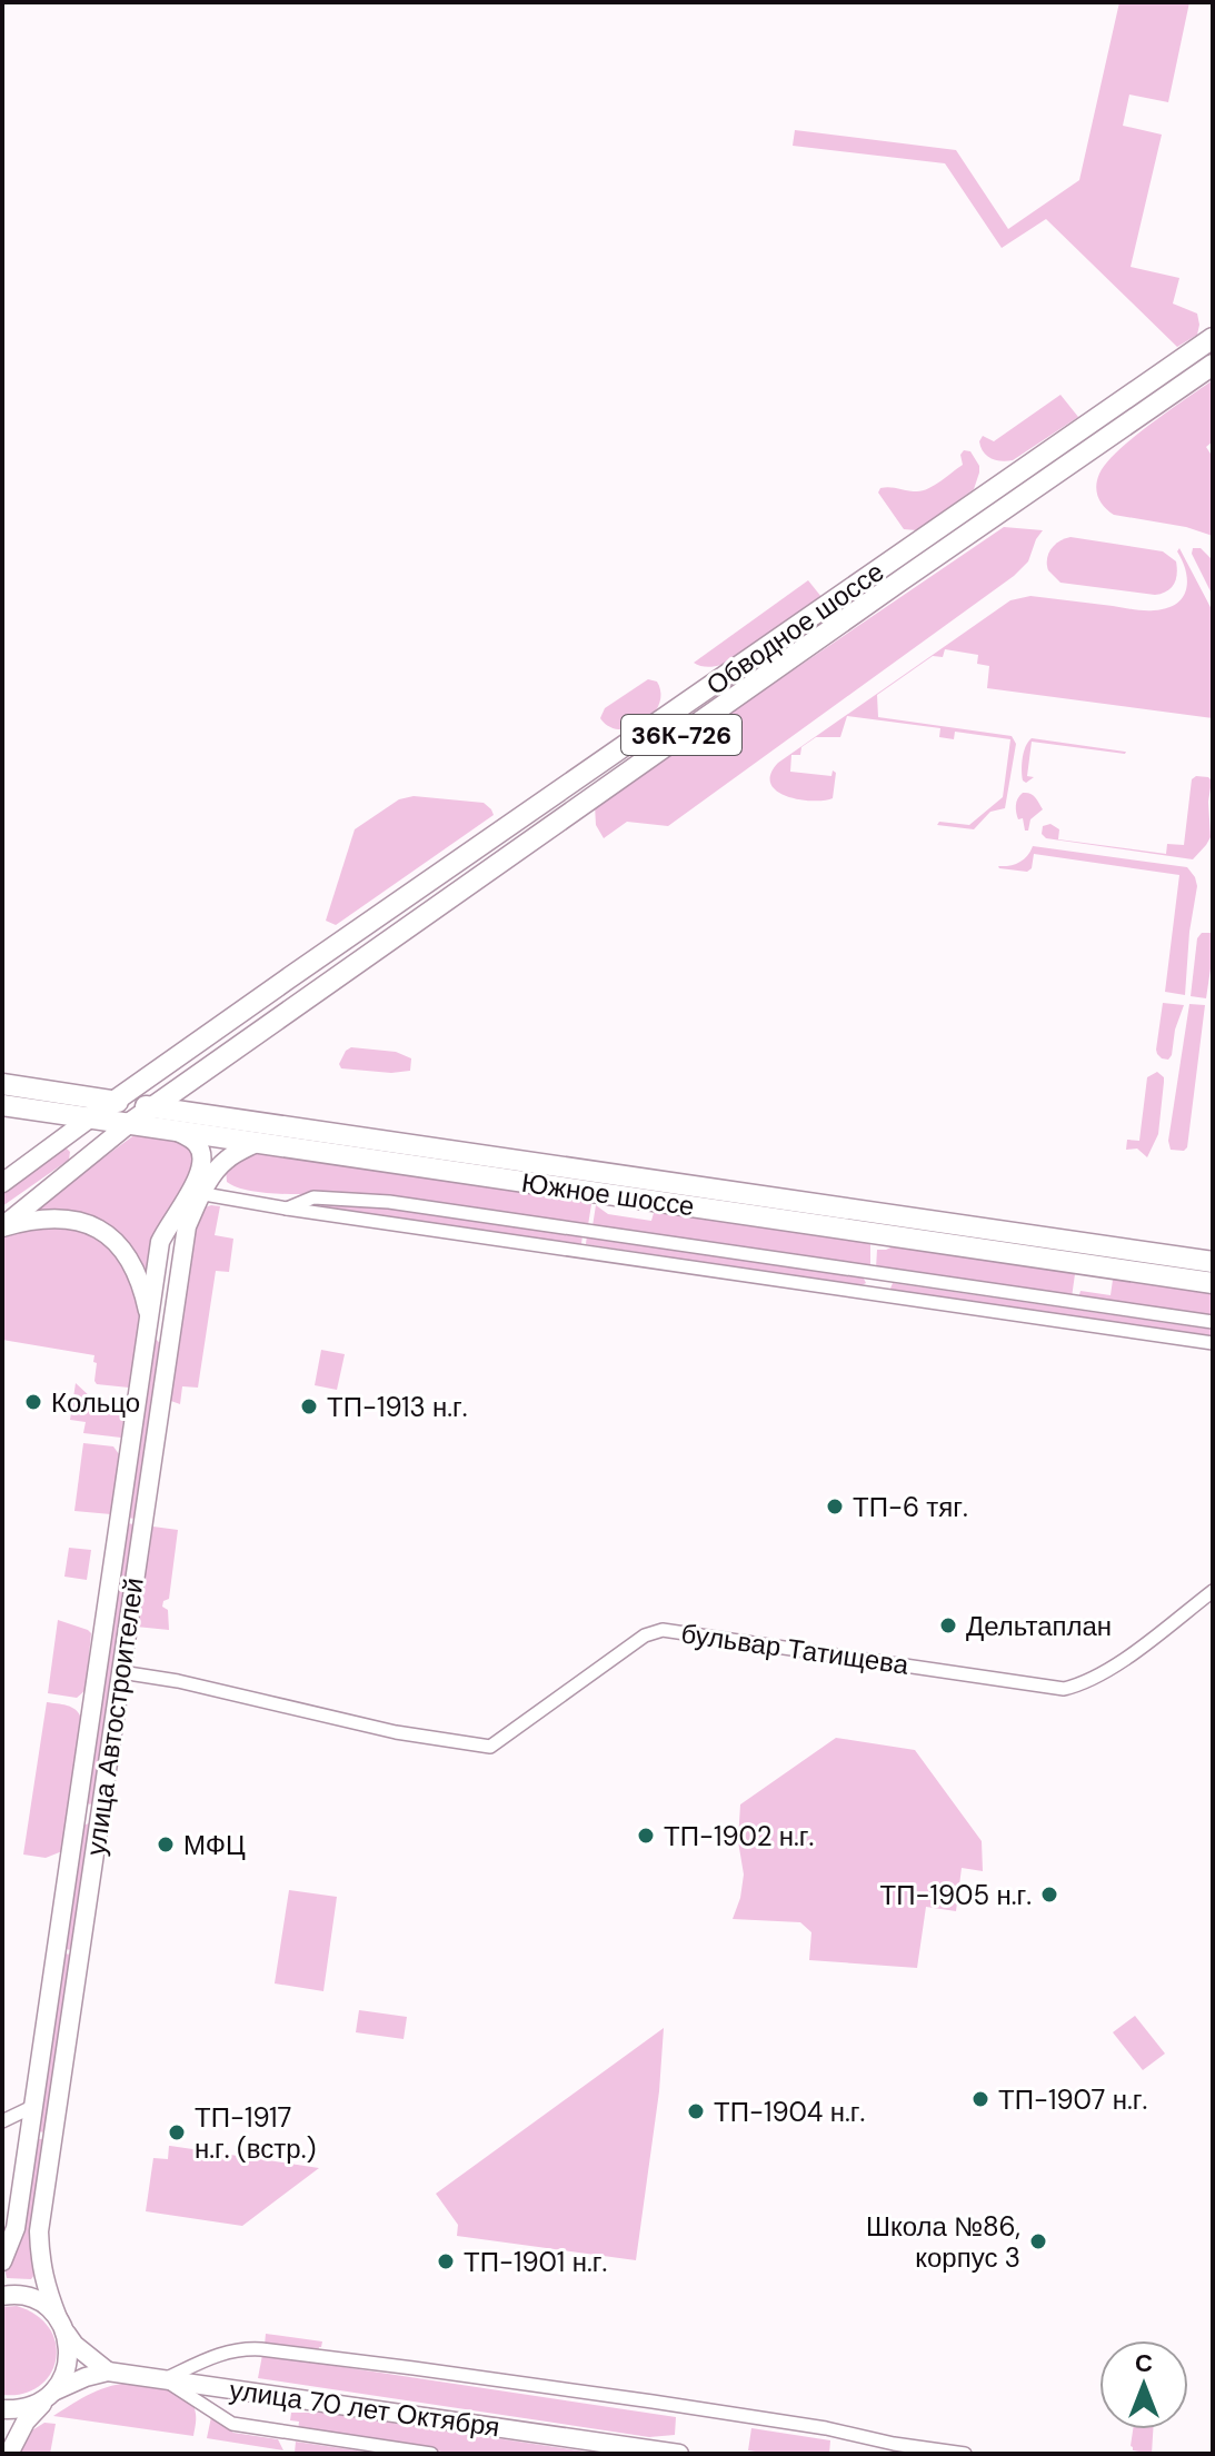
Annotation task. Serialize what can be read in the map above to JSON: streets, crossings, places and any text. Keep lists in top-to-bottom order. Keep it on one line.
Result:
{"streets":{"main road":["Обводное шоссе","36К-726","Южное шоссе","улица Автостроителей","улица 70 лет Октября"],"street":["бульвар Татищева"]},"crossings":[["Обводное шоссе","Южное шоссе"],["Южное шоссе","улица Автостроителей"],["бульвар Татищева","улица Автостроителей"]],"places":["Кольцо","ТП-1913 н.г.","ТП-6 тяг.","Дельтаплан","ТП-1902 н.г.","МФЦ","ТП-1905 н.г.","ТП-1907 н.г.","ТП-1904 н.г.","ТП-1917 н.г. (встр.)","Школа №86, корпус 3","ТП-1901 н.г."],"north":"top"}
